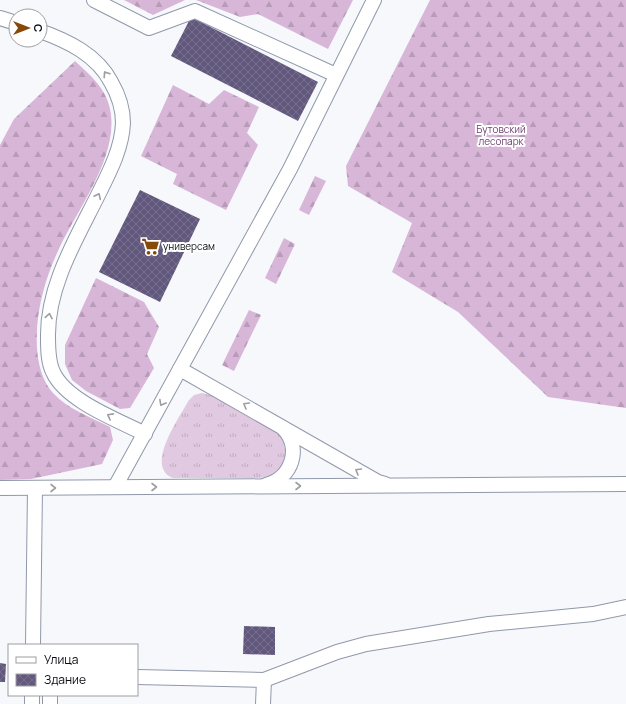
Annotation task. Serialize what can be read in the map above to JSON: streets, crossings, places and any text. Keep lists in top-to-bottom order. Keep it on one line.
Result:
{"parks":["Бутовский лесопарк"],"places":{"supermarket":["универсам"]},"legend":["Улица","Здание"],"north":"right"}
